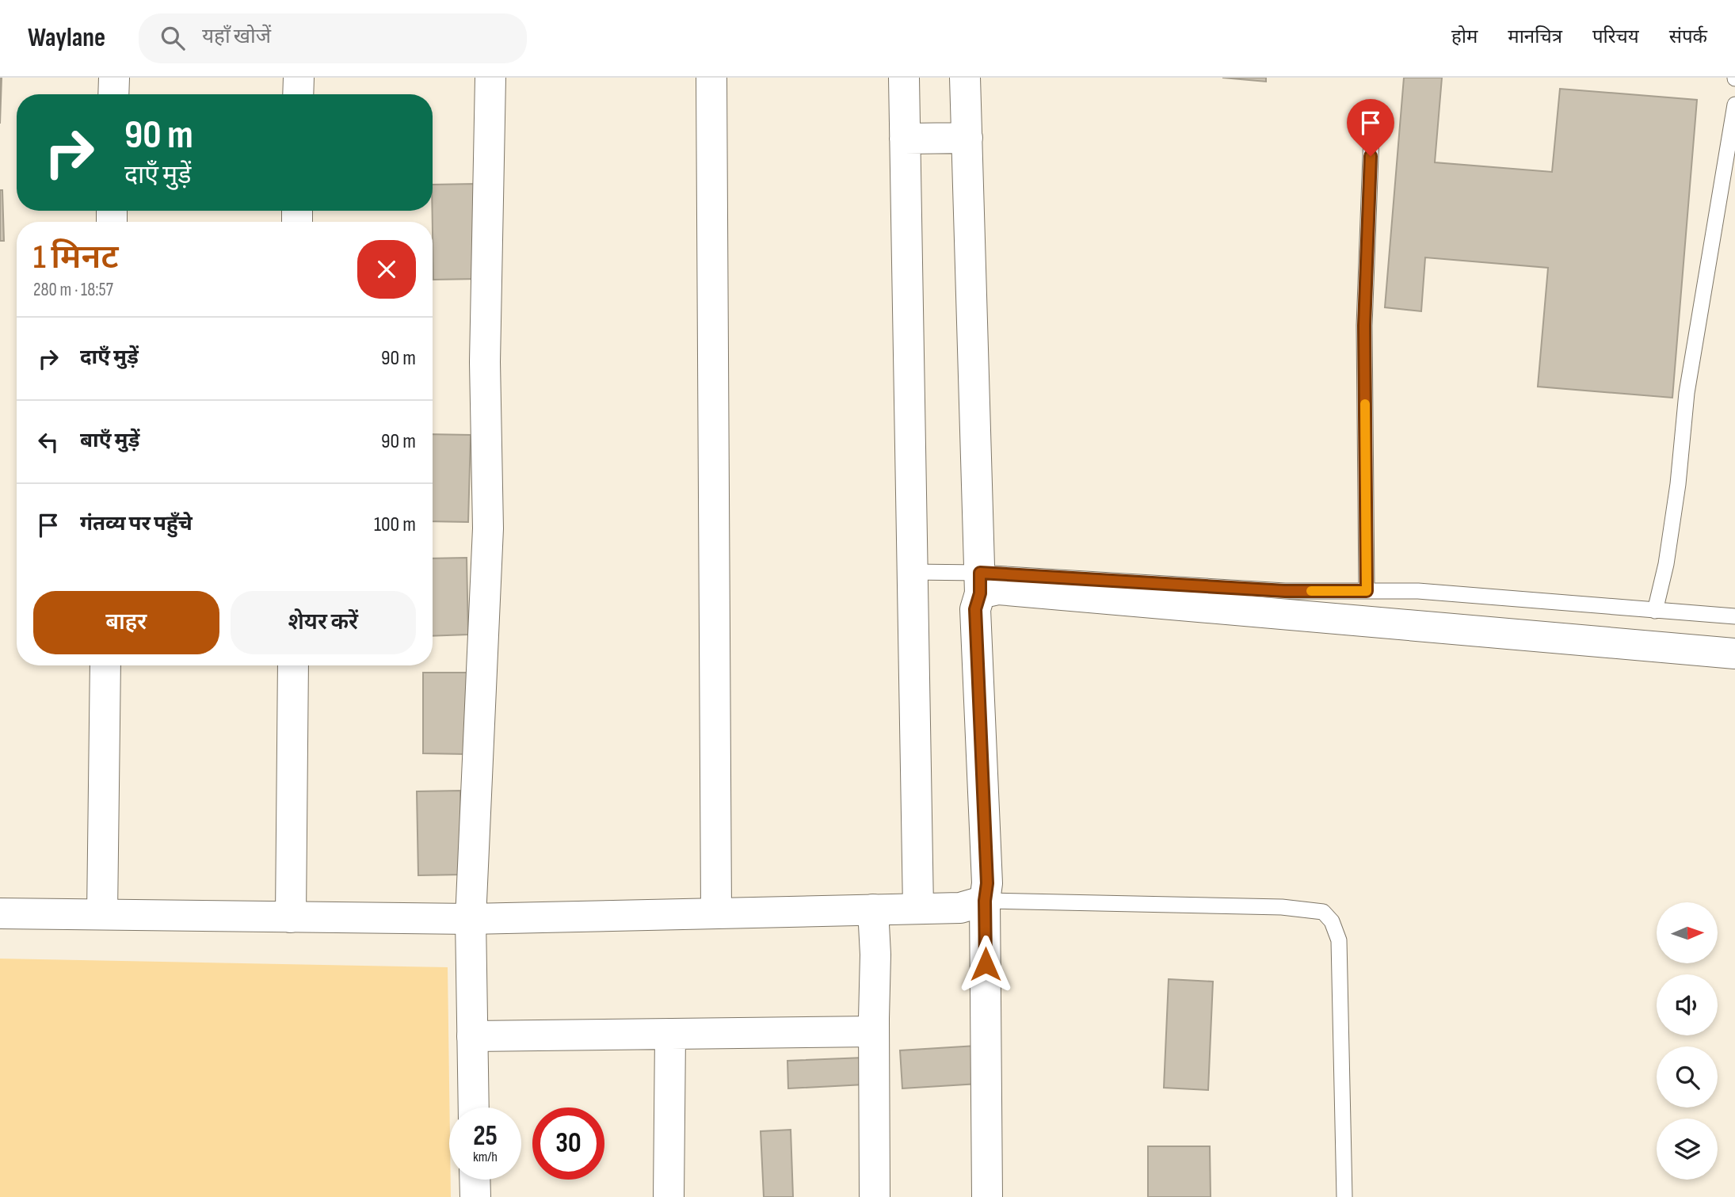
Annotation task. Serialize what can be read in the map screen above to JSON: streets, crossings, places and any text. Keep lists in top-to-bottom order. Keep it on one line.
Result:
{"north":"right","page":{"header":"Waylane","search":"यहाँ खोजें","nav":["होम","मानचित्र","परिचय","संपर्क"],"turn":["90 m","दाएँ मुड़ें"],"heading":["1 मिनट","280 m · 18:57"],"list":[{"name":"दाएँ मुड़ें","value":"90 m"},{"name":"बाएँ मुड़ें","value":"90 m"},{"name":"गंतव्य पर पहुँचे","value":"100 m"}],"buttons":["बाहर","शेयर करें"],"speed":"25 km/h","limit":"30"}}
